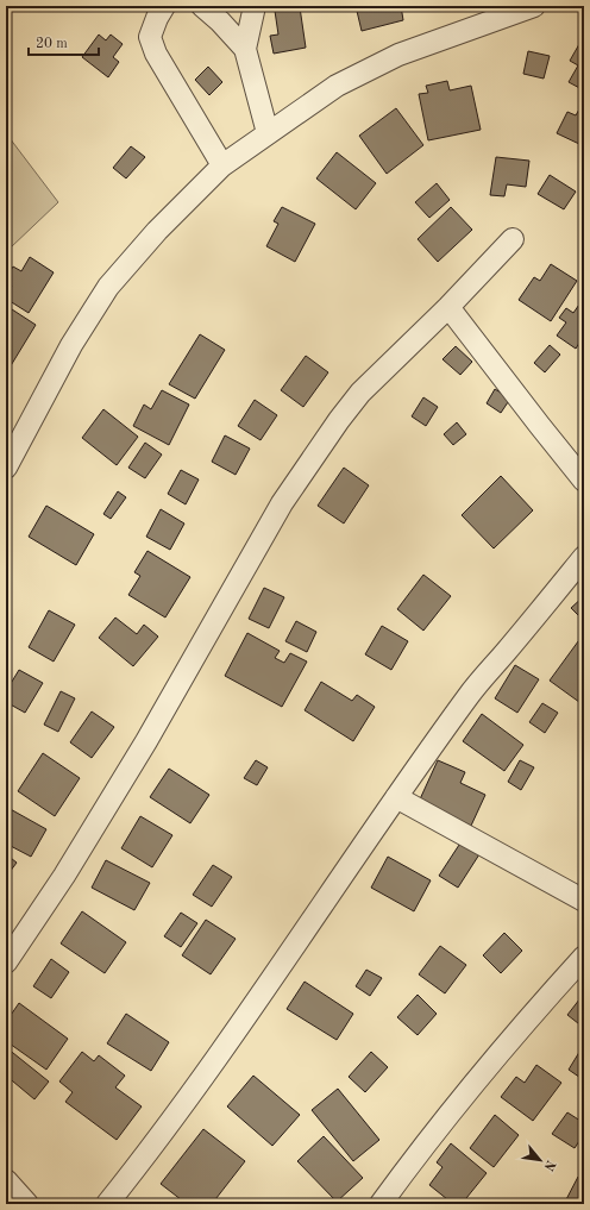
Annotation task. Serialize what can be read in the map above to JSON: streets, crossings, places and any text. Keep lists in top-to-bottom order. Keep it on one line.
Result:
{"scale_bar":"20 m","north":"bottom right"}
